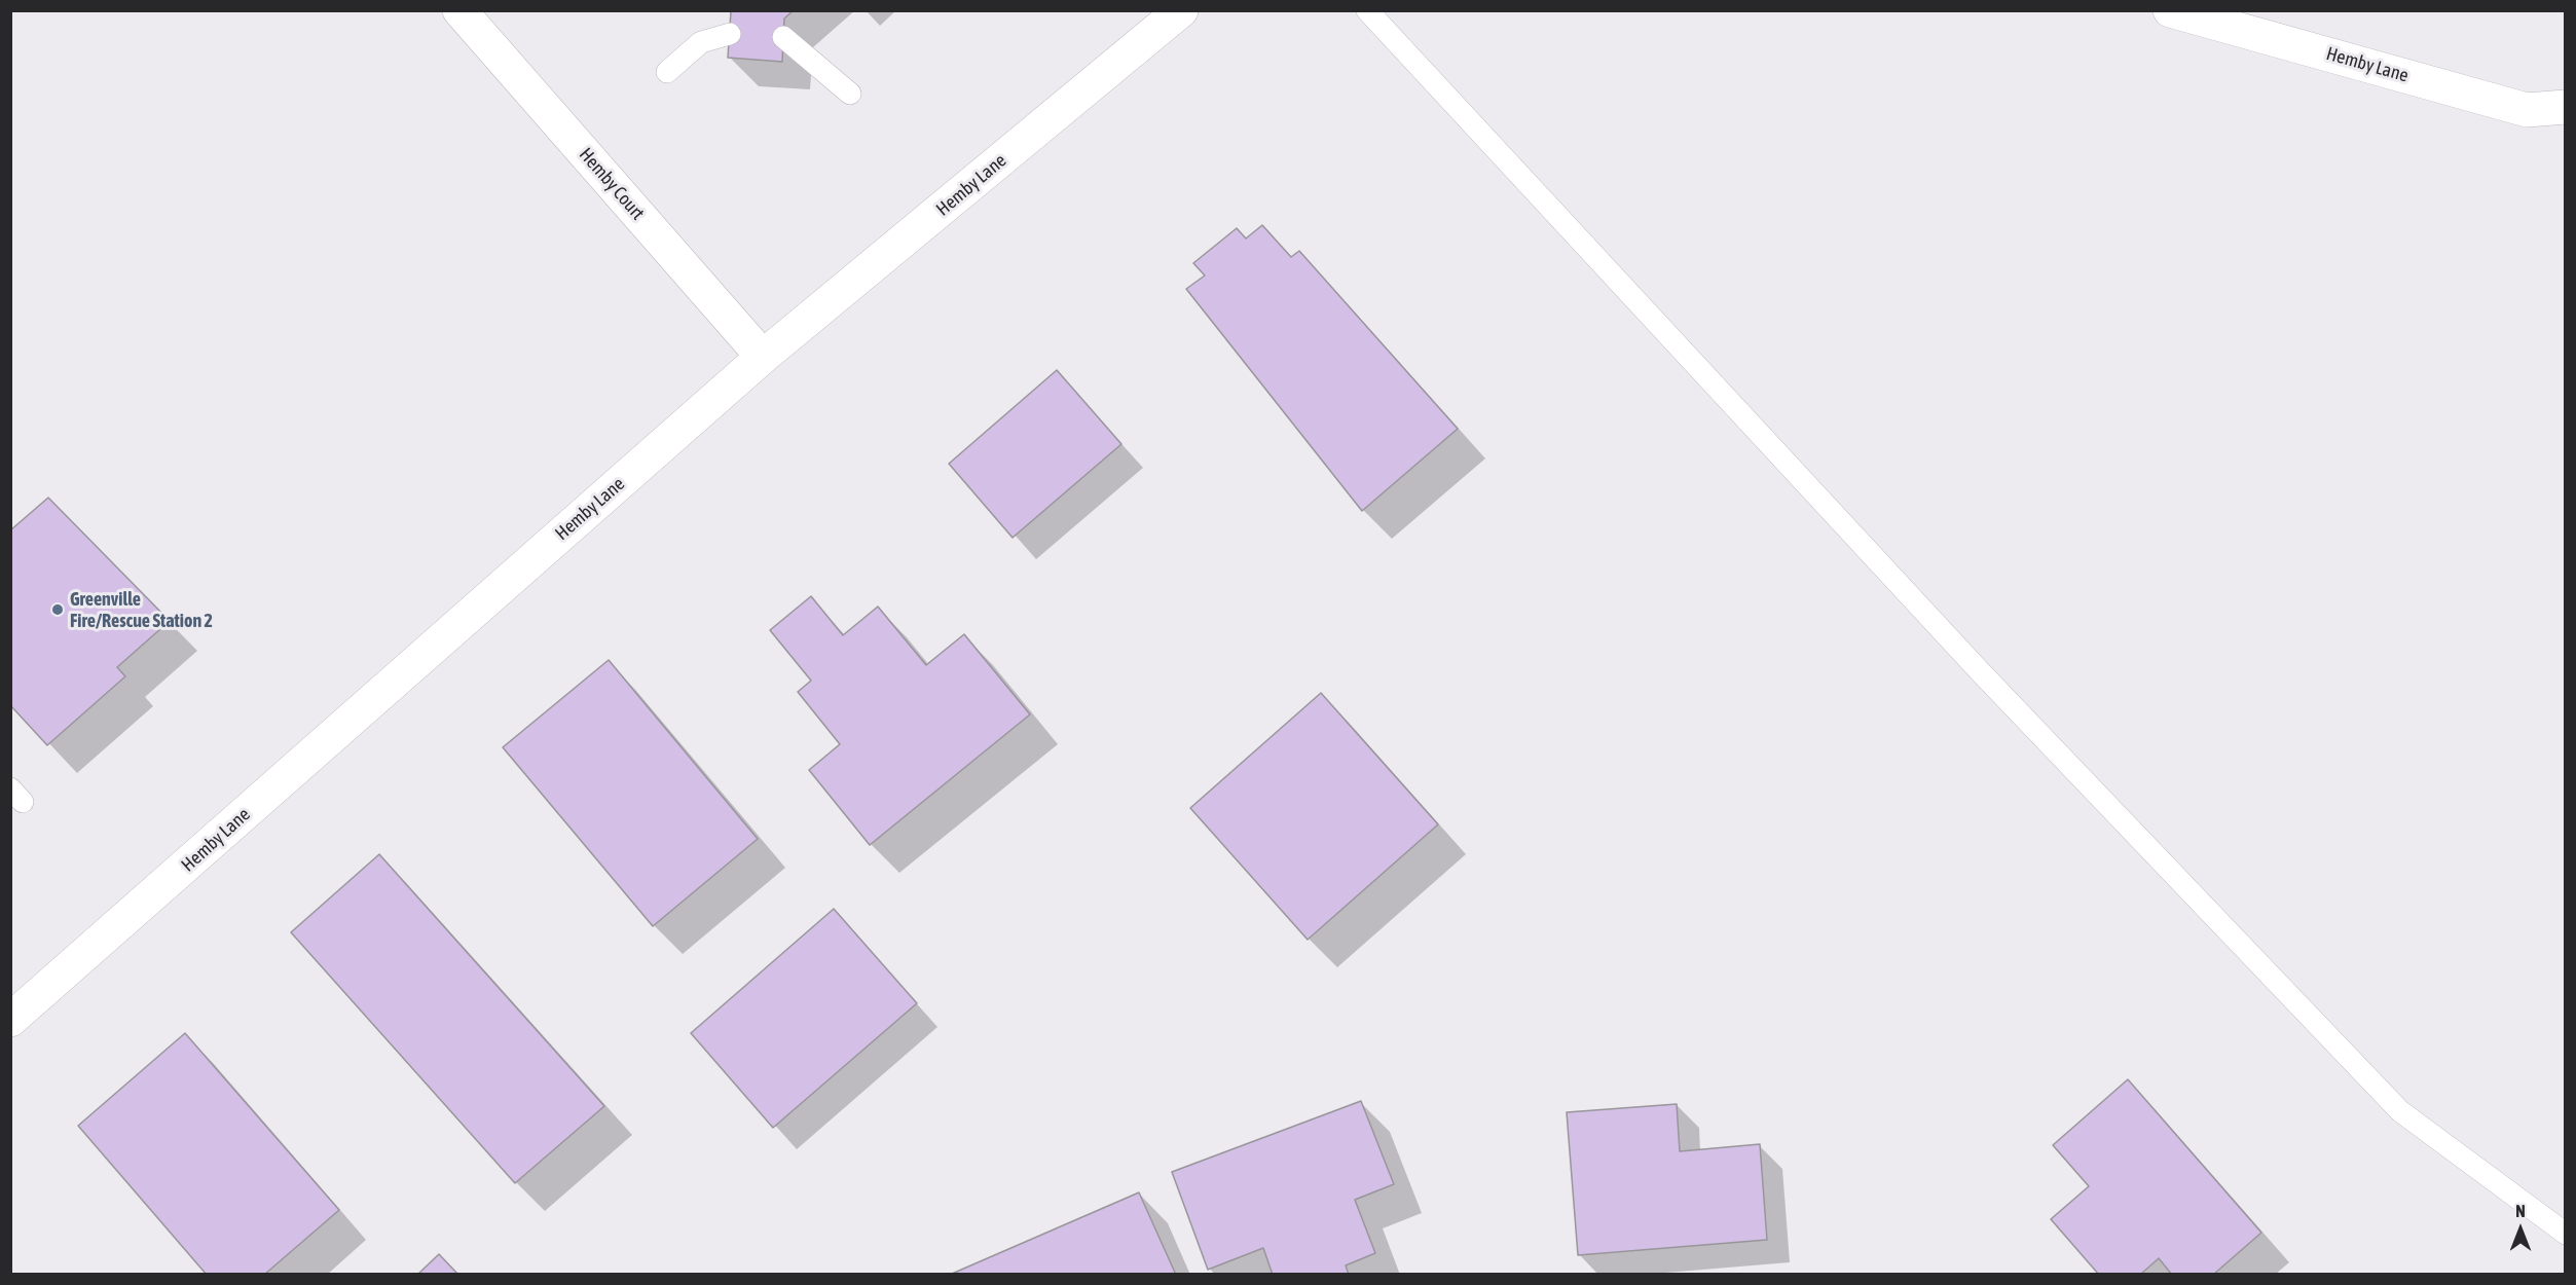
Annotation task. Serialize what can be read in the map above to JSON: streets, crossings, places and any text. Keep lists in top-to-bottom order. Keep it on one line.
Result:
{"streets":{"street":["Hemby Lane","Hemby Court"]},"crossings":[["Hemby Lane","Hemby Court"]],"places":["Greenville Fire/Rescue Station 2"],"north":"top"}
